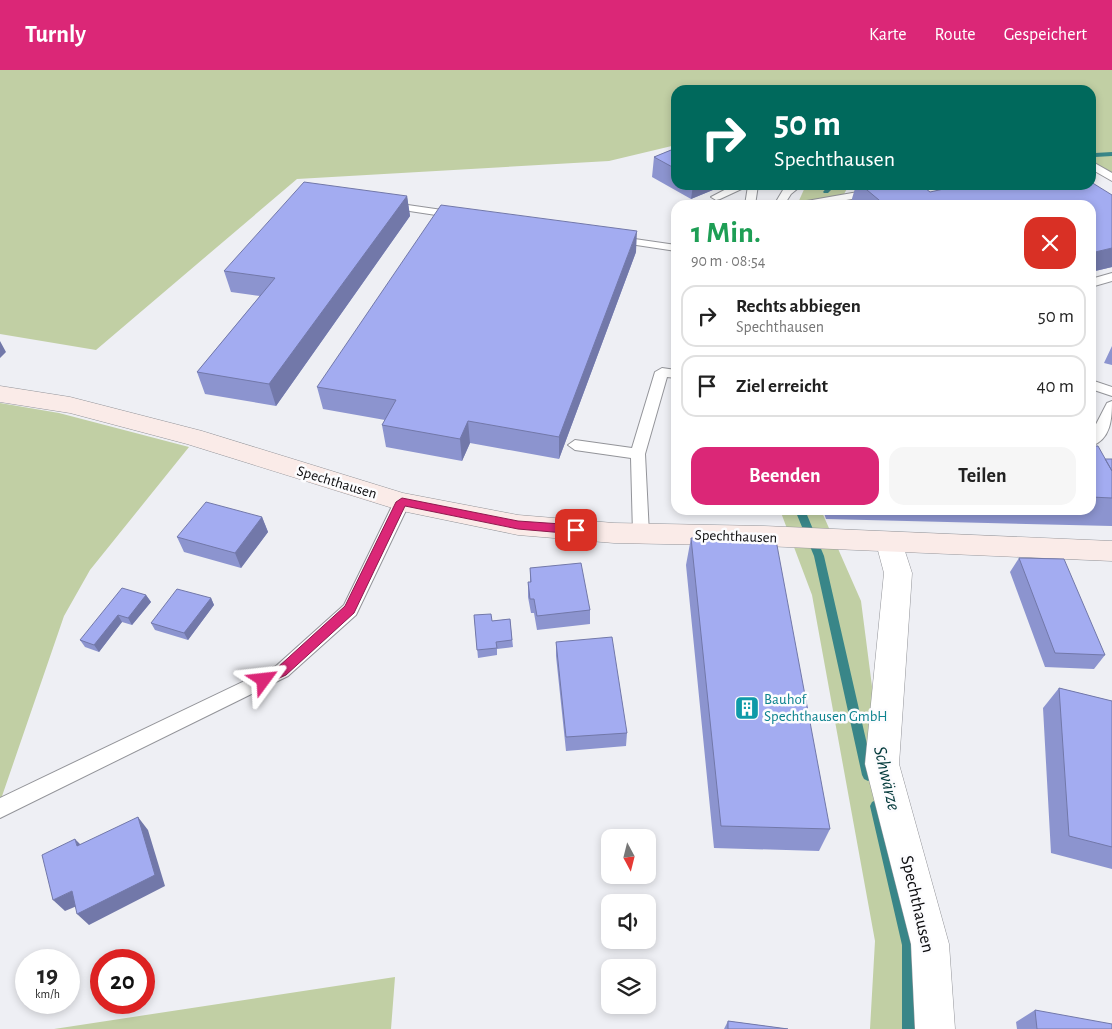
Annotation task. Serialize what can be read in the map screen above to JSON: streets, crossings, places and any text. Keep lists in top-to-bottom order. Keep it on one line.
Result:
{"streets":{"main road":["Spechthausen"]},"water":["Schwärze"],"places":{"building":["Bauhof Spechthausen GmbH"]},"north":"bottom","page":{"header":"Turnly","nav":["Karte","Route","Gespeichert"],"turn":["50 m","Spechthausen"],"heading":["1 Min.","90 m · 08:54"],"list":[{"name":"Rechts abbiegen","note":"Spechthausen","value":"50 m"},{"name":"Ziel erreicht","value":"40 m"}],"buttons":["Beenden","Teilen"],"speed":"19 km/h","limit":"20"}}
